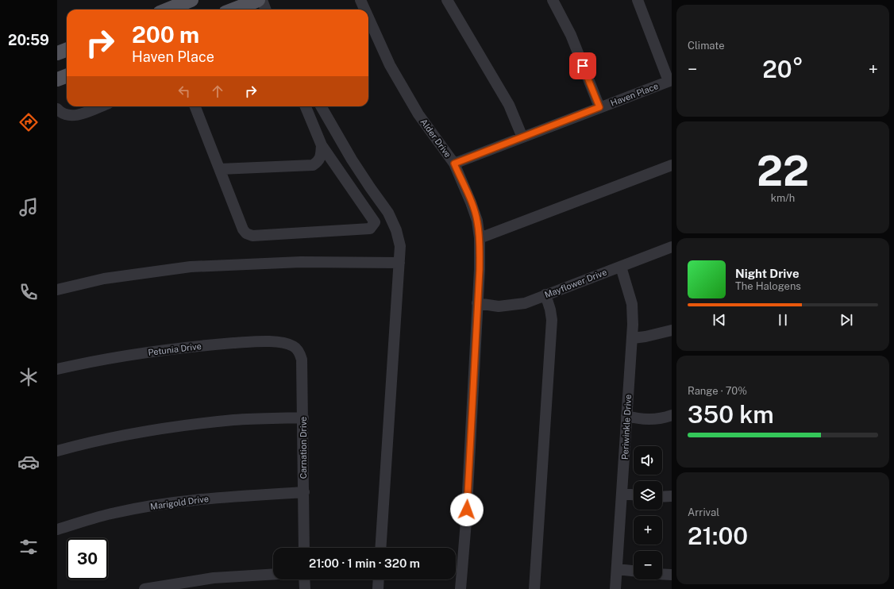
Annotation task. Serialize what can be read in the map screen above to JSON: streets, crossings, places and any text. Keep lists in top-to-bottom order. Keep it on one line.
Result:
{"streets":{"street":["Haven Place","Alder Drive","Mayflower Drive","Petunia Drive","Periwinkle Drive","Carnation Drive","Marigold Drive"]},"crossings":[["Haven Place","Alder Drive"],["Alder Drive","Mayflower Drive"],["Mayflower Drive","Periwinkle Drive"],["Petunia Drive","Carnation Drive"],["Carnation Drive","Marigold Drive"]],"page":{"tabs":"20:59","tile":["Climate",["22","km/h"],["Range · 70%","350 km"],["Arrival","21:00"]],"turn":["200 m","Haven Place"],"heat":["−","20°","+"],"song":["Night Drive","The Halogens"],"map_buttons":["+","−"],"limit":"30","trip":"21:00 · 1 min · 320 m"}}
